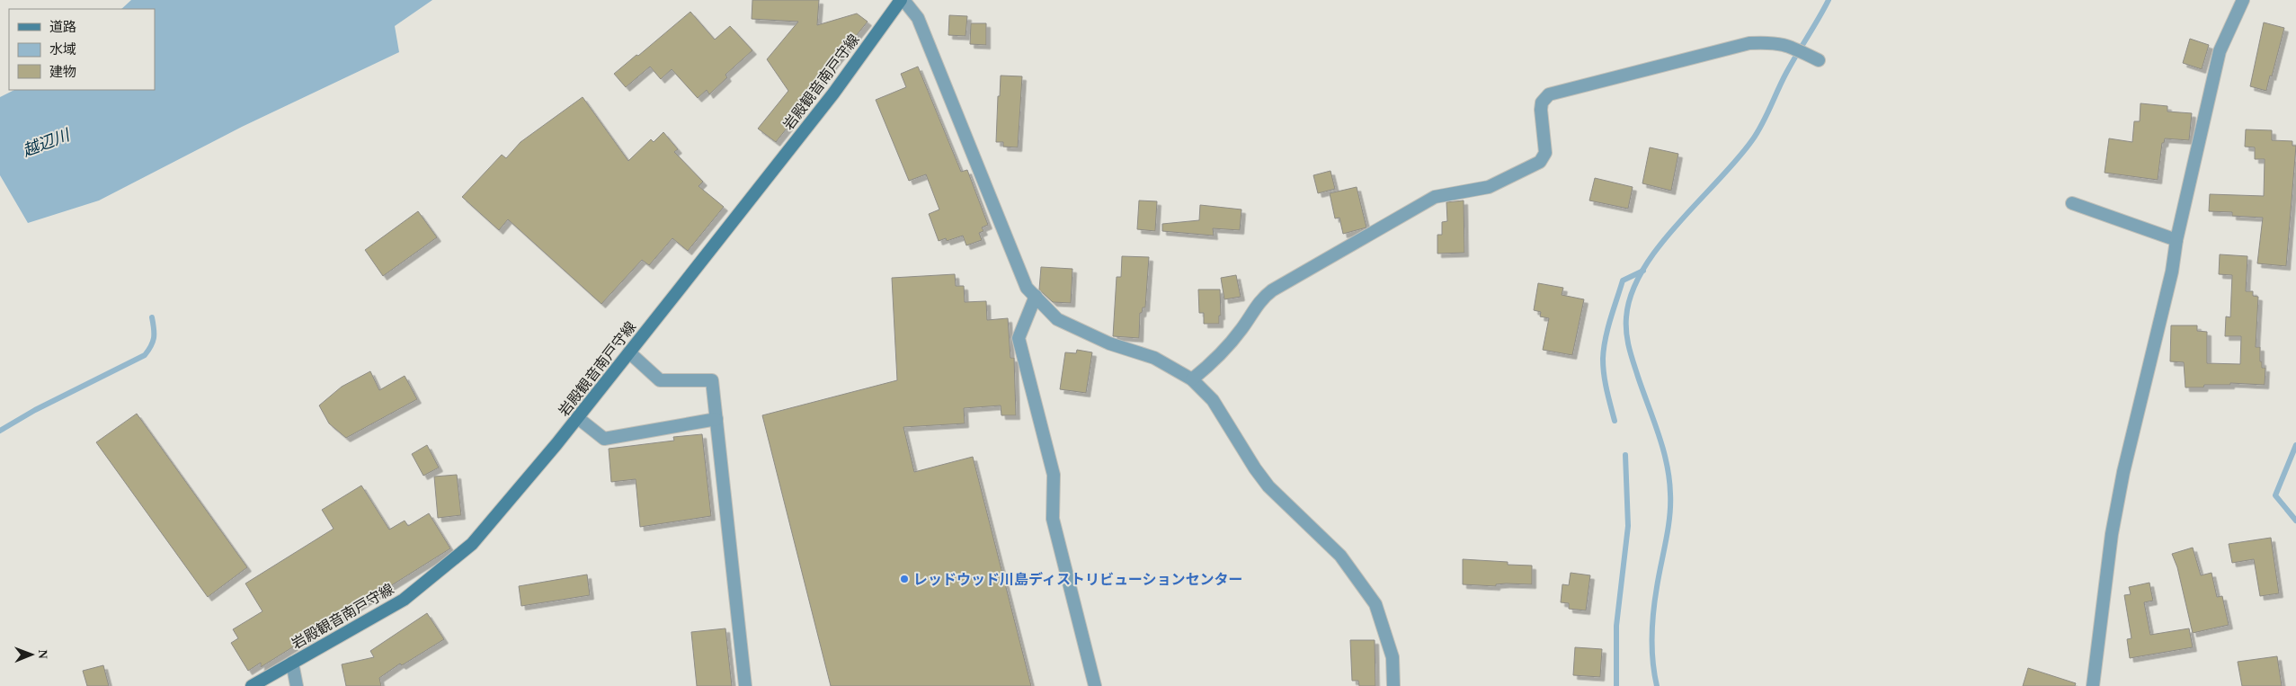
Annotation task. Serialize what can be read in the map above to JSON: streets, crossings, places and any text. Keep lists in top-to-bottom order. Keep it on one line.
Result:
{"streets":{"main road":["岩殿観音南戸守線"]},"water":["越辺川"],"places":["レッドウッド川島ディストリビューションセンター"],"legend":["道路","水域","建物"],"north":"right"}
